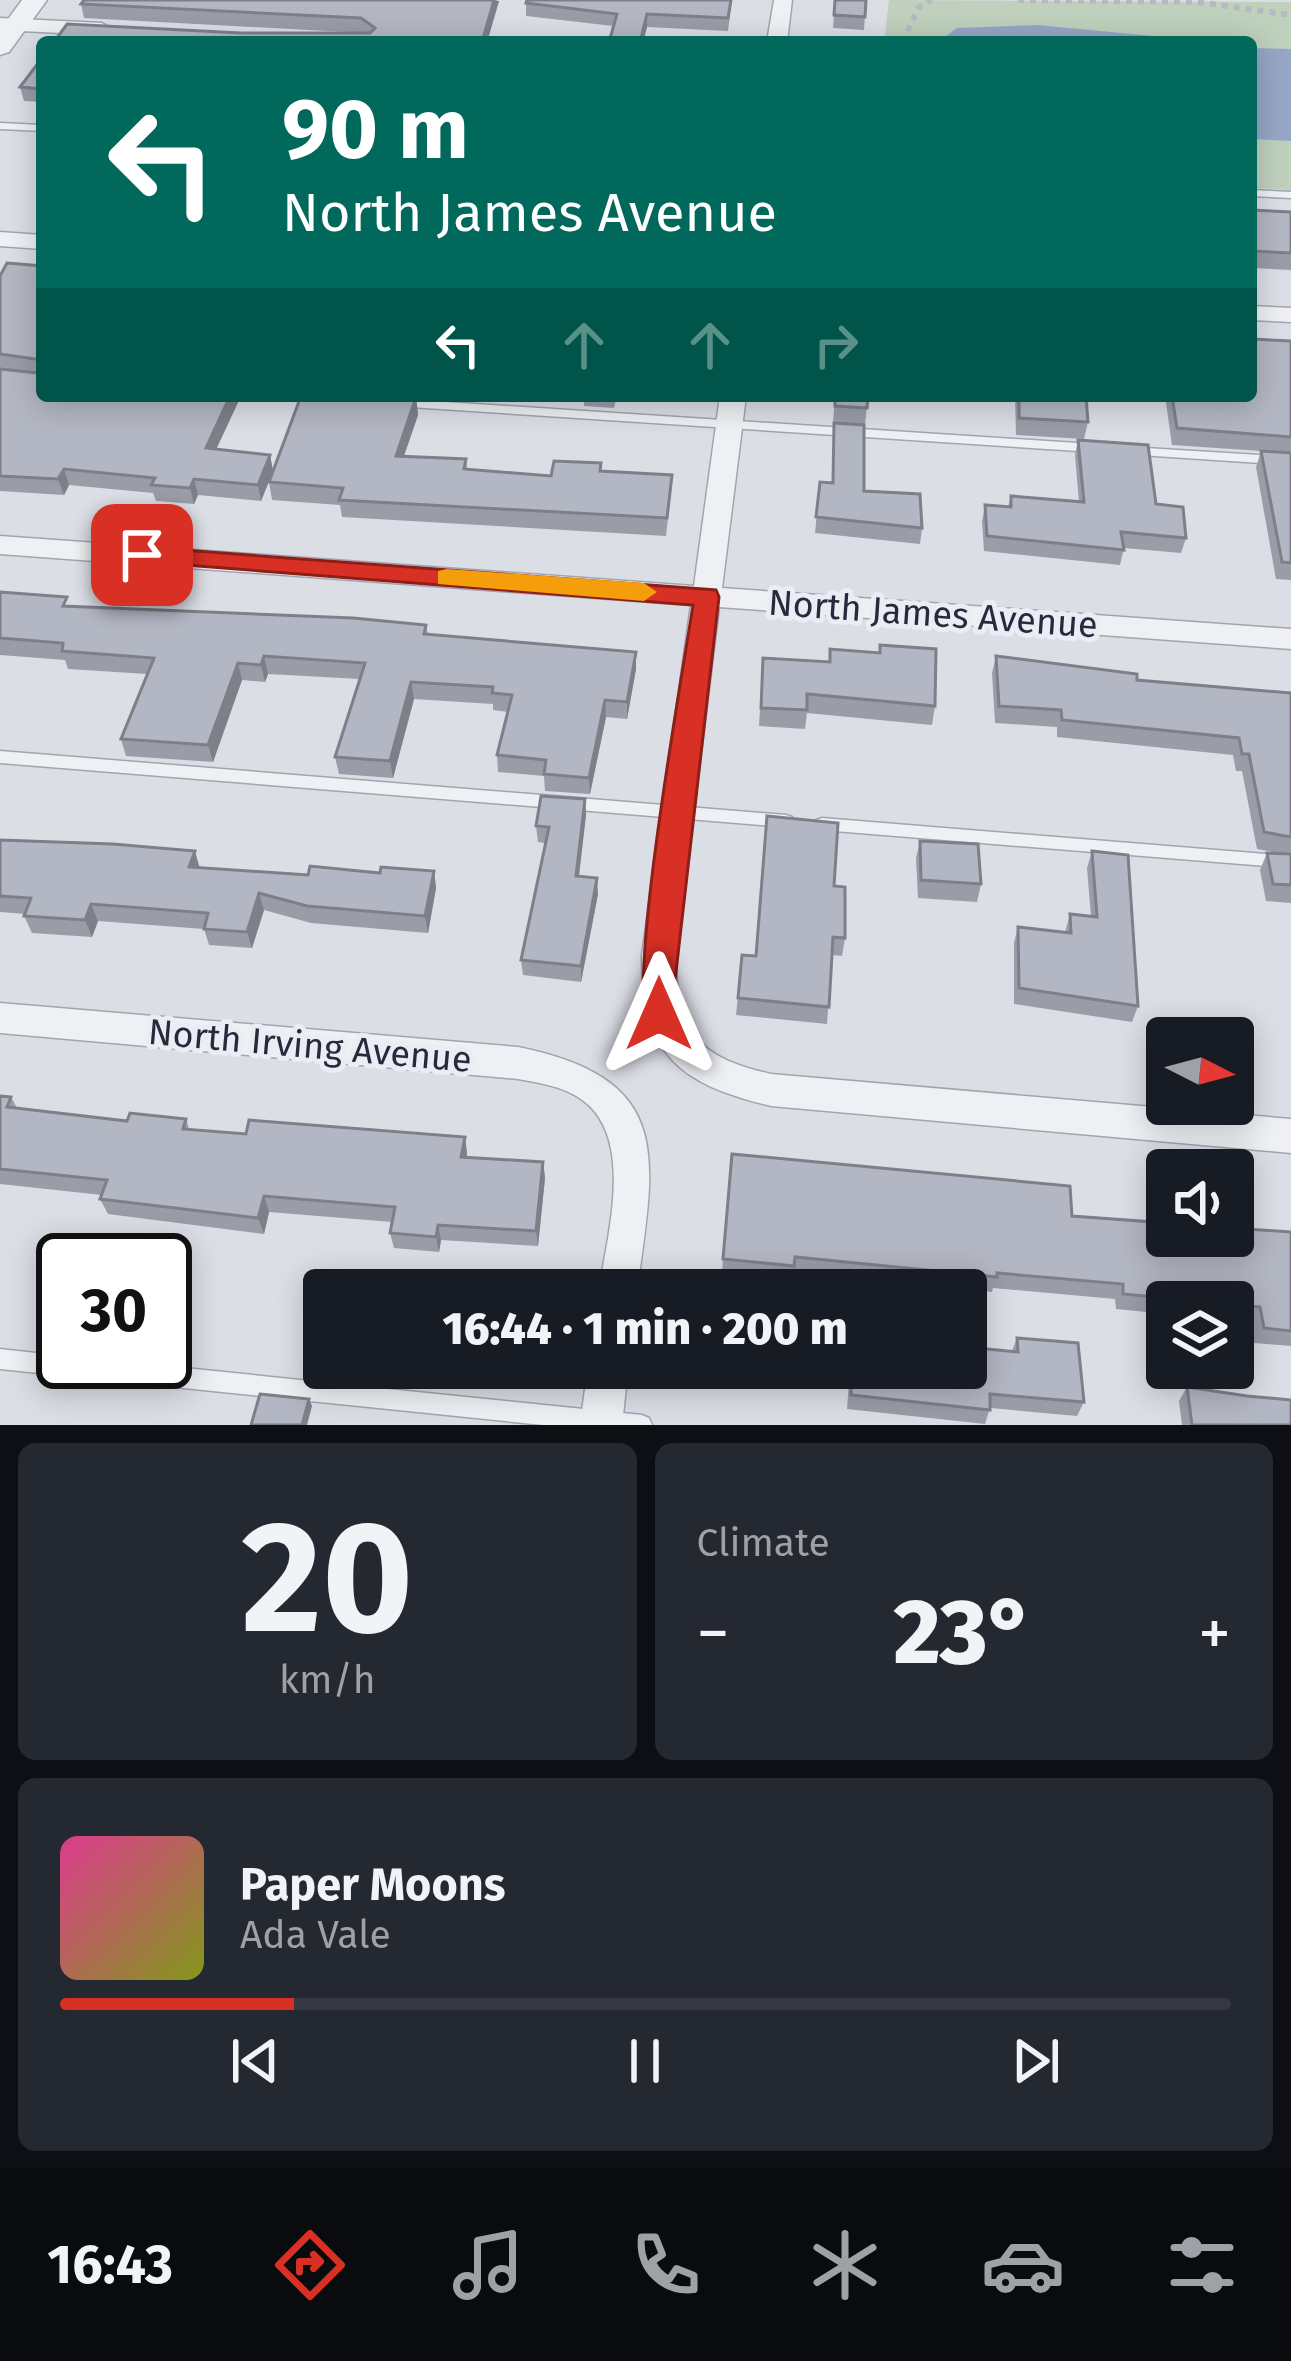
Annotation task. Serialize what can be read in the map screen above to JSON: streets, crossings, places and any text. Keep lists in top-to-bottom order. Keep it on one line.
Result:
{"streets":{"street":["North James Avenue","North Irving Avenue"]},"north":"right","page":{"turn":["90 m","North James Avenue"],"limit":"30","trip":"16:44 · 1 min · 200 m","tile":[["20","km/h"],"Climate"],"heat":["−","23°","+"],"song":["Paper Moons","Ada Vale"],"tabs":"16:43"}}
